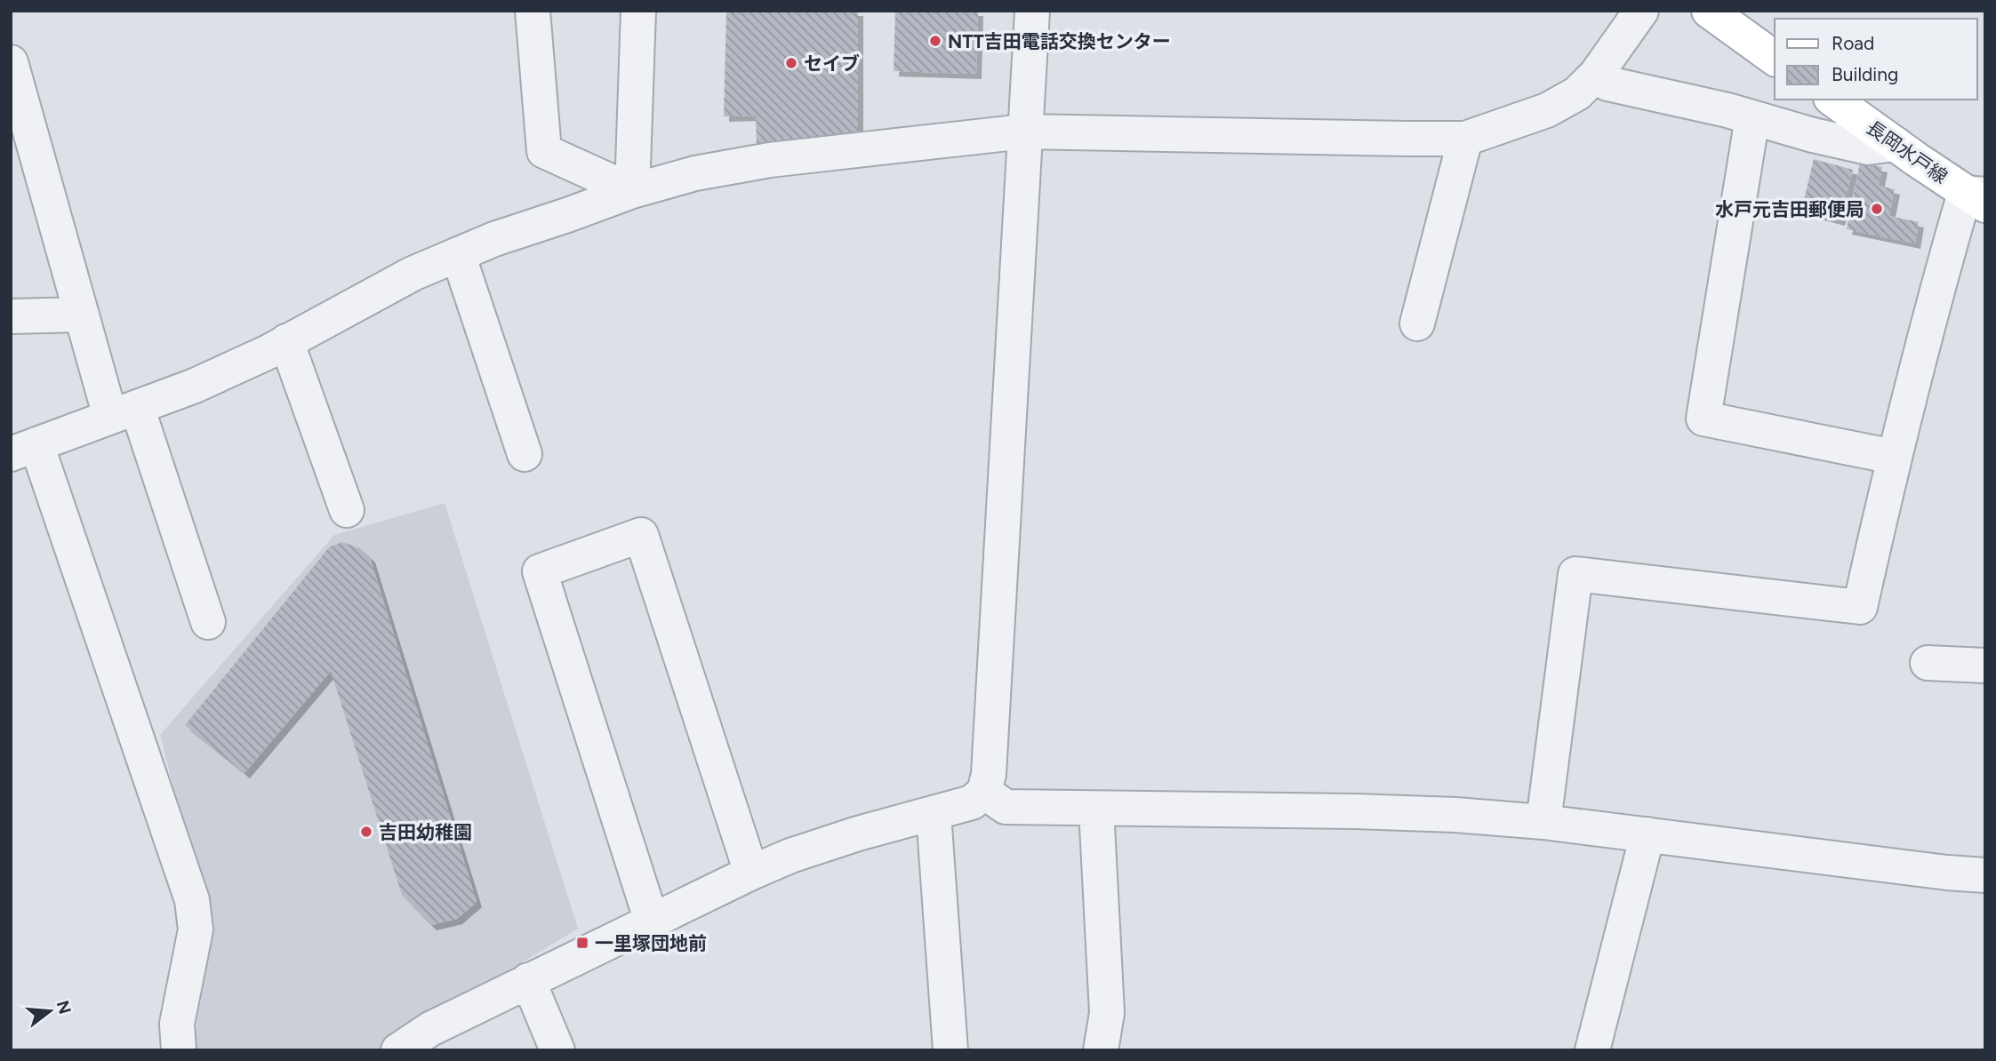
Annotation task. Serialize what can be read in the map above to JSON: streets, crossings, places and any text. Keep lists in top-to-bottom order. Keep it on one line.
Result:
{"streets":{"main road":["長岡水戸線"]},"places":{"other":["NTT吉田電話交換センター","セイブ","水戸元吉田郵便局","吉田幼稚園"],"transit":["一里塚団地前"]},"legend":["Road","Building"],"north":"right"}
